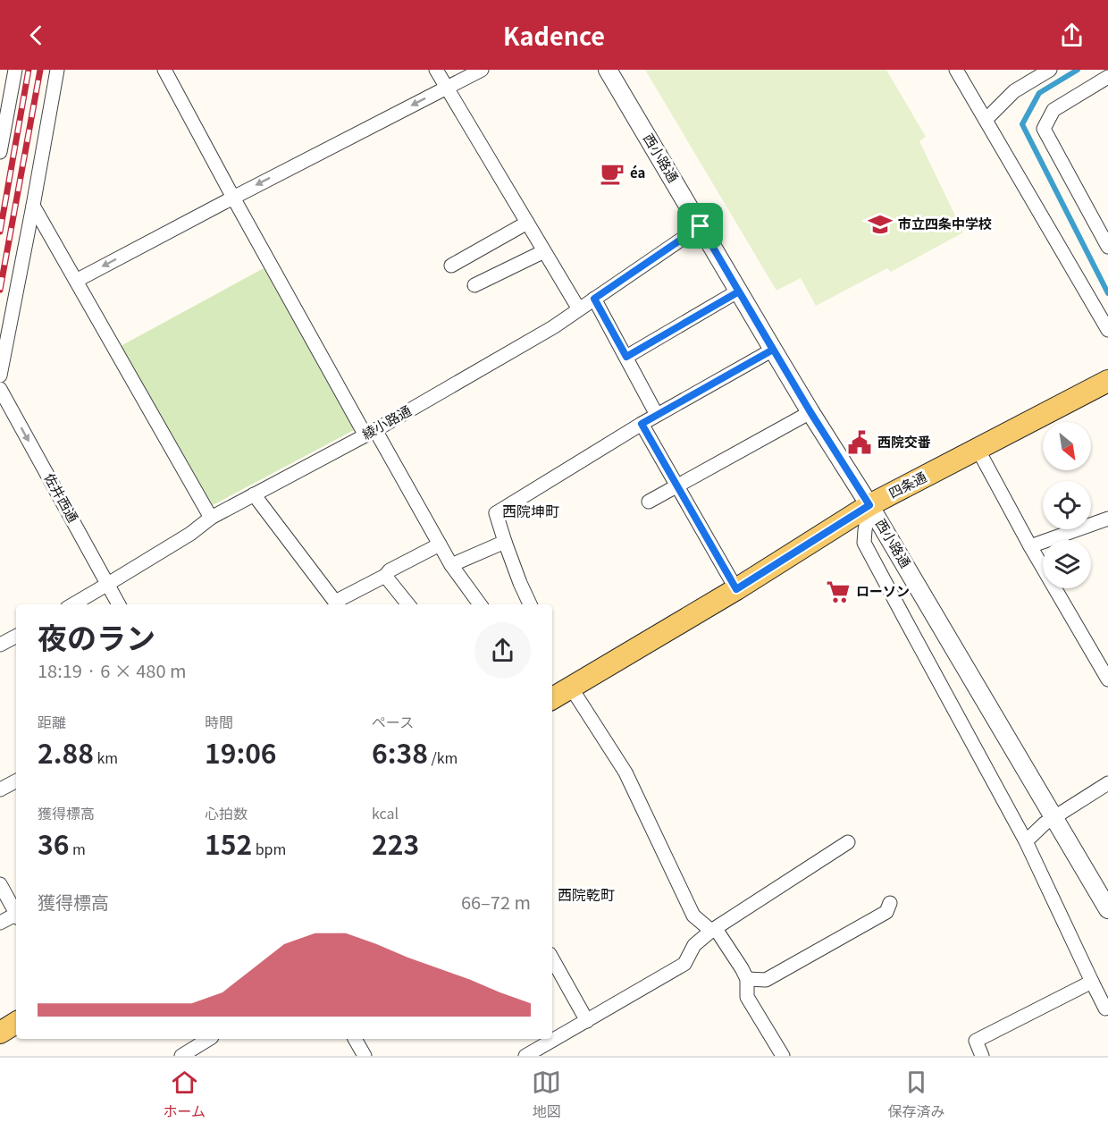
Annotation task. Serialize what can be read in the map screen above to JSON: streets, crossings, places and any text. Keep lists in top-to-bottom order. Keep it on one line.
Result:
{"streets":{"main road":["四条通"],"street":["西小路通","綾小路通","佐井西通"]},"crossings":[["西小路通","綾小路通"],["西小路通","四条通"],["綾小路通","佐井西通"]],"districts":["西院坤町","西院乾町"],"places":{"cafe":["éa"],"school or university":["市立四条中学校"],"public building":["西院交番"],"supermarket":["ローソン"]},"north":"bottom right","page":{"header":"Kadence","heading":["夜のラン","18:19 · 6 × 480 m"],"stats":[["距離","2.88 km"],["時間","19:06"],["ペース","6:38 /km"],["獲得標高","36 m"],["心拍数","152 bpm"],["kcal","223"]],"chart":["獲得標高","66–72 m"],"tabs":["ホーム","地図","保存済み"]}}
